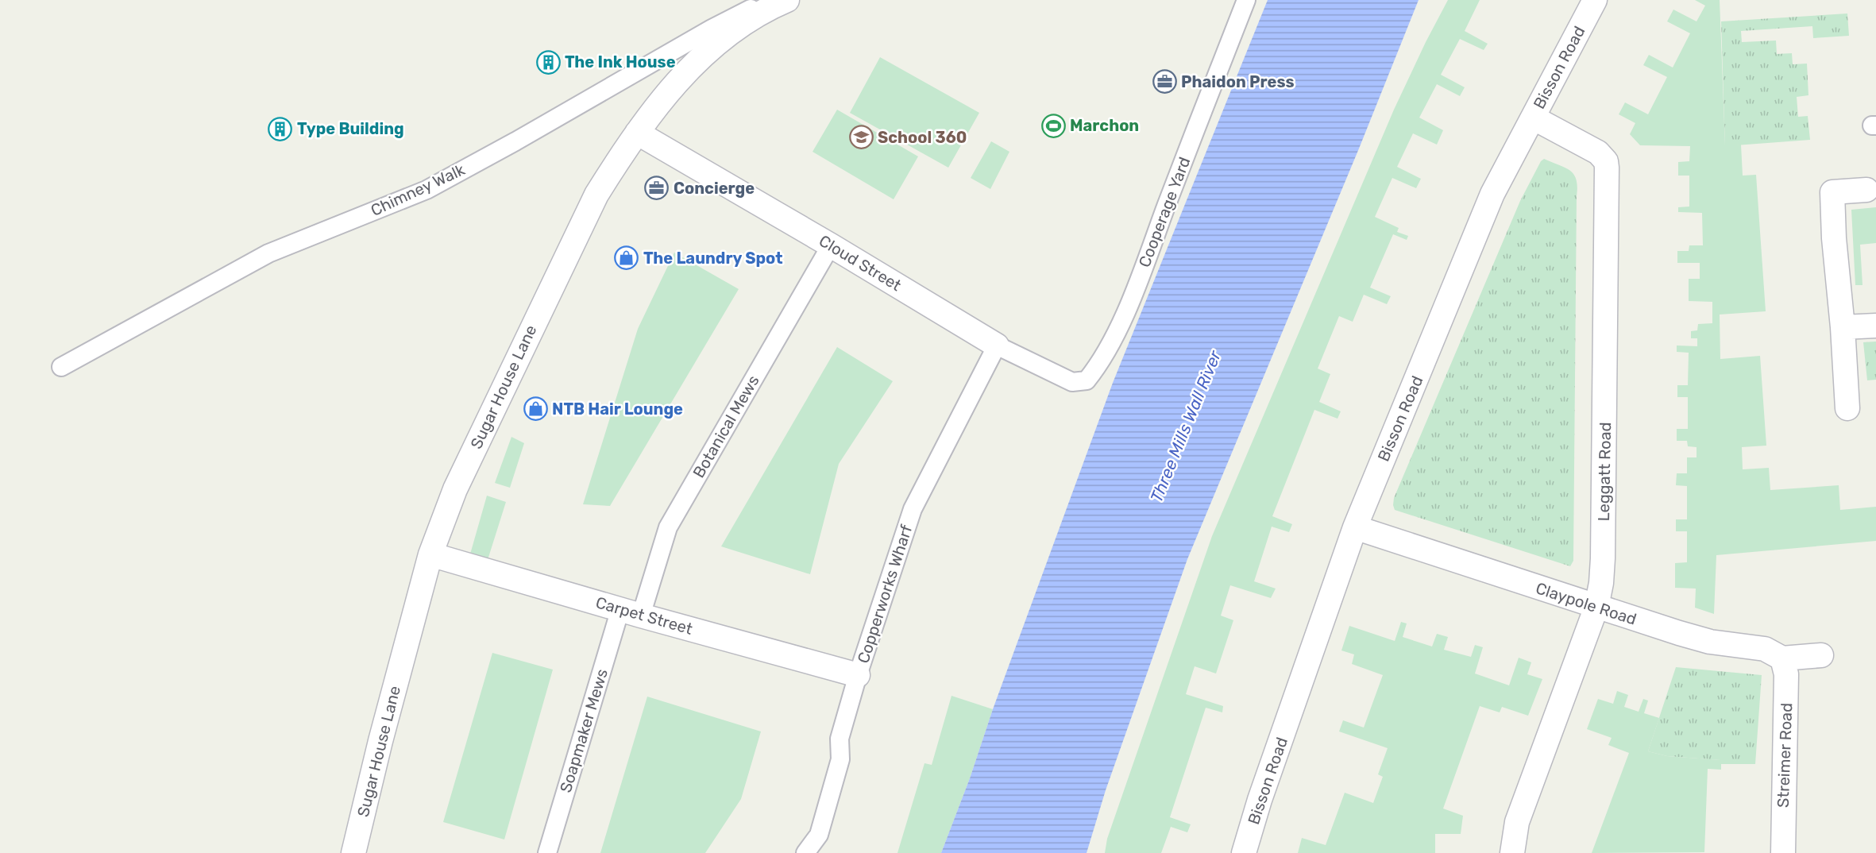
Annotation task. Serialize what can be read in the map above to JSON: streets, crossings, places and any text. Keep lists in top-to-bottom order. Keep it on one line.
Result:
{"streets":{"street":["Bisson Road","Chimney Walk","Cooperage Yard","Cloud Street","Sugar House Lane","Botanical Mews","Leggatt Road","Copperworks Wharf","Claypole Road","Carpet Street","Soapmaker Mews","Streimer Road"]},"crossings":[["Bisson Road","Leggatt Road"],["Bisson Road","Claypole Road"],["Chimney Walk","Sugar House Lane"],["Cooperage Yard","Cloud Street"],["Cloud Street","Sugar House Lane"],["Cloud Street","Botanical Mews"],["Cloud Street","Copperworks Wharf"],["Sugar House Lane","Carpet Street"],["Botanical Mews","Carpet Street"],["Botanical Mews","Soapmaker Mews"],["Leggatt Road","Claypole Road"],["Copperworks Wharf","Carpet Street"],["Claypole Road","Streimer Road"],["Carpet Street","Soapmaker Mews"]],"water":["Three Mills Wall River"],"places":{"building":["The Ink House","Type Building"],"office":["Phaidon Press","Concierge"],"sports":["Marchon"],"school or university":["School 360"],"shop":["The Laundry Spot","NTB Hair Lounge"]}}
